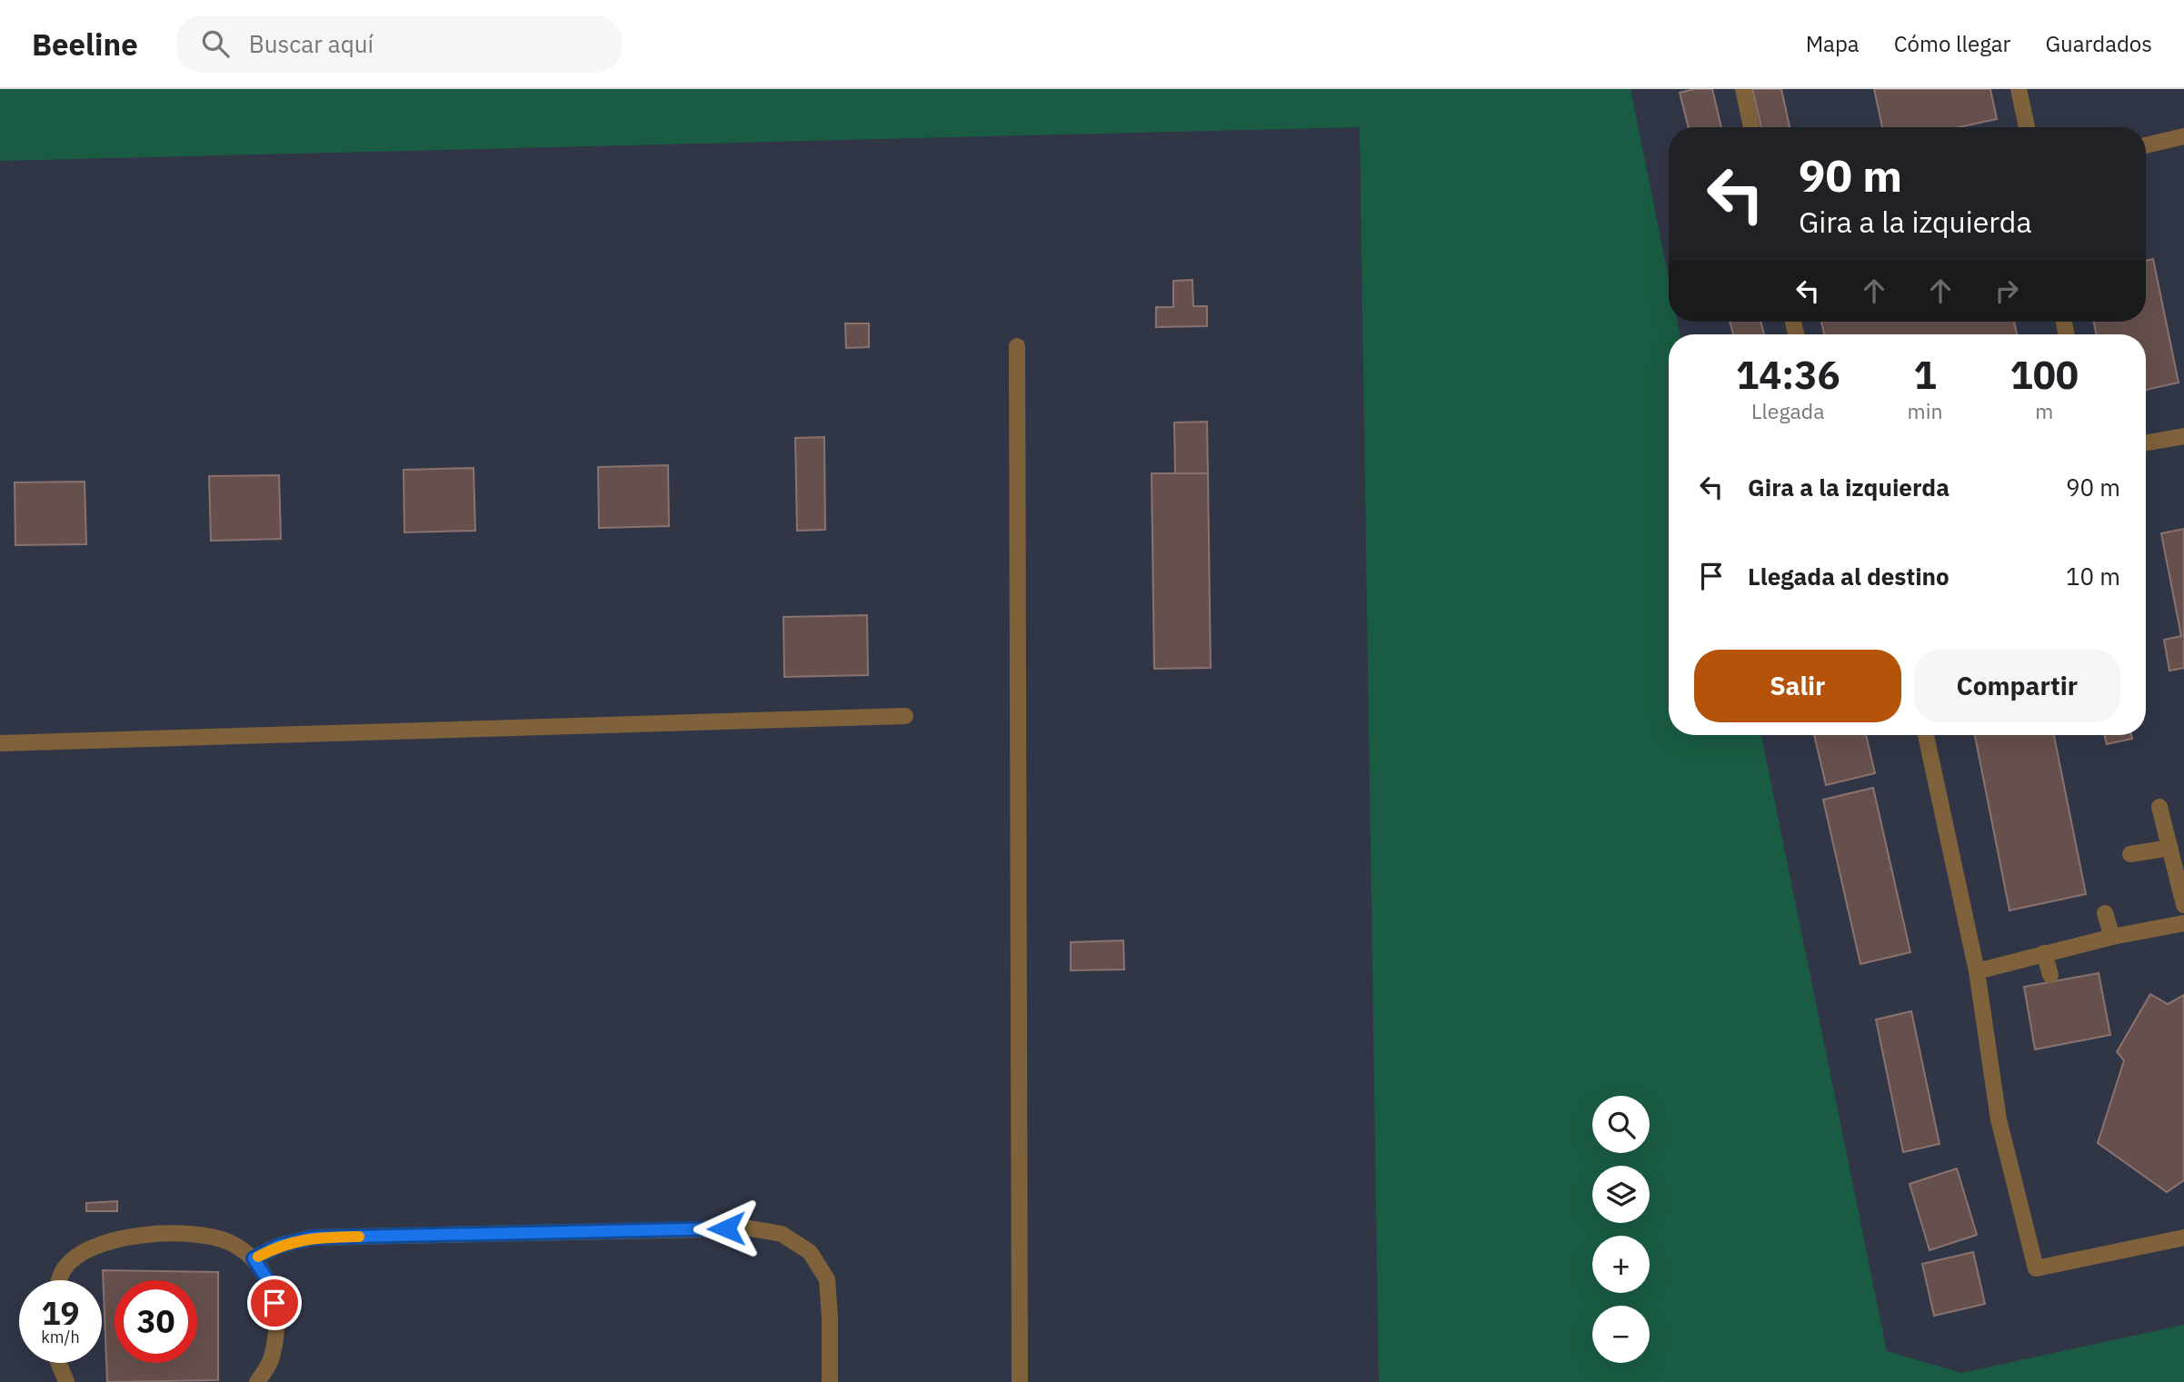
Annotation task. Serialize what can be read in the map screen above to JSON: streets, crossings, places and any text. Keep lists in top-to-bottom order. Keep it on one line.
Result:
{"page":{"header":"Beeline","search":"Buscar aquí","nav":["Mapa","Cómo llegar","Guardados"],"turn":["90 m","Gira a la izquierda"],"eta":["14:36","Llegada","1","min","100","m"],"list":[{"name":"Gira a la izquierda","value":"90 m"},{"name":"Llegada al destino","value":"10 m"}],"buttons":["Salir","Compartir"],"map_buttons":["+","−"],"speed":"19 km/h","limit":"30"}}
